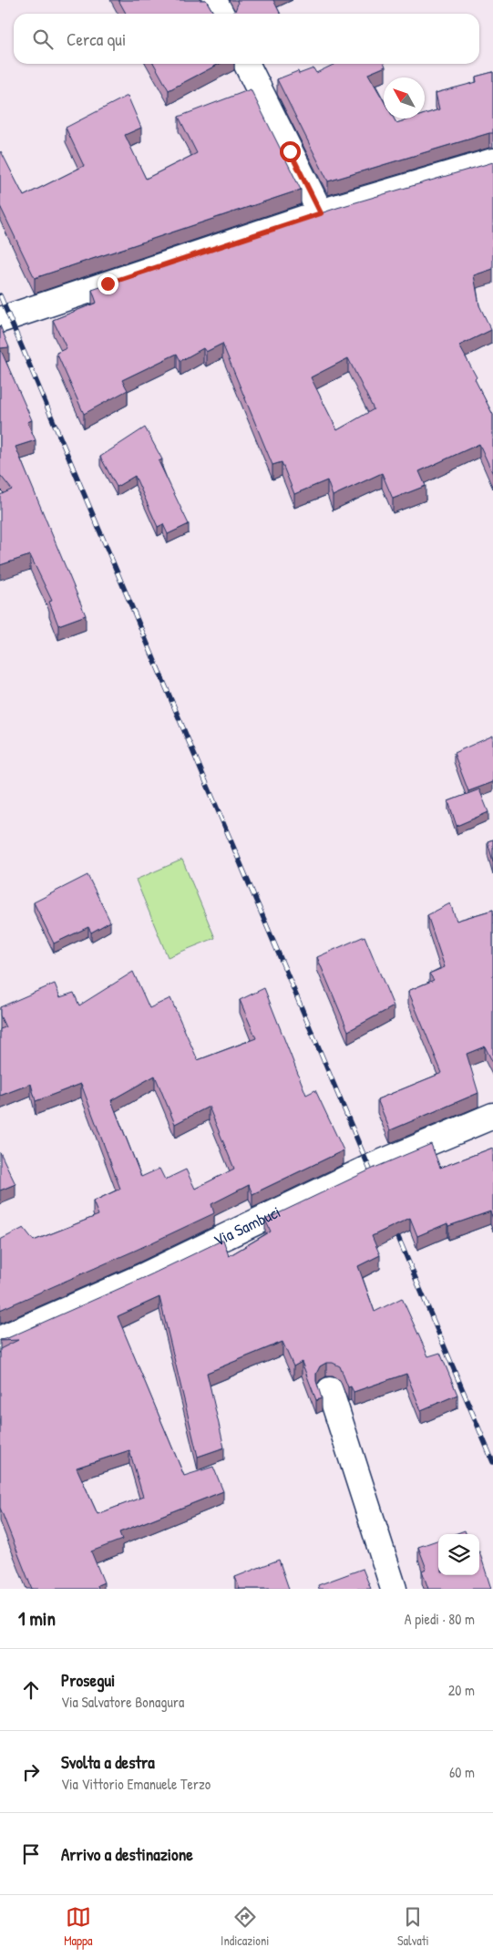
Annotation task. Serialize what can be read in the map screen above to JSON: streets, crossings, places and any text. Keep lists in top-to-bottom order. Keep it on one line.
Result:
{"streets":{"street":["Via Sambuci"]},"north":"top left","page":{"search":"Cerca qui","heading":["1 min","A piedi · 80 m"],"list":[["Prosegui","Via Salvatore Bonagura","20 m"],["Svolta a destra","Via Vittorio Emanuele Terzo","60 m"],"Arrivo a destinazione"],"nav":["Mappa","Indicazioni","Salvati"]}}
